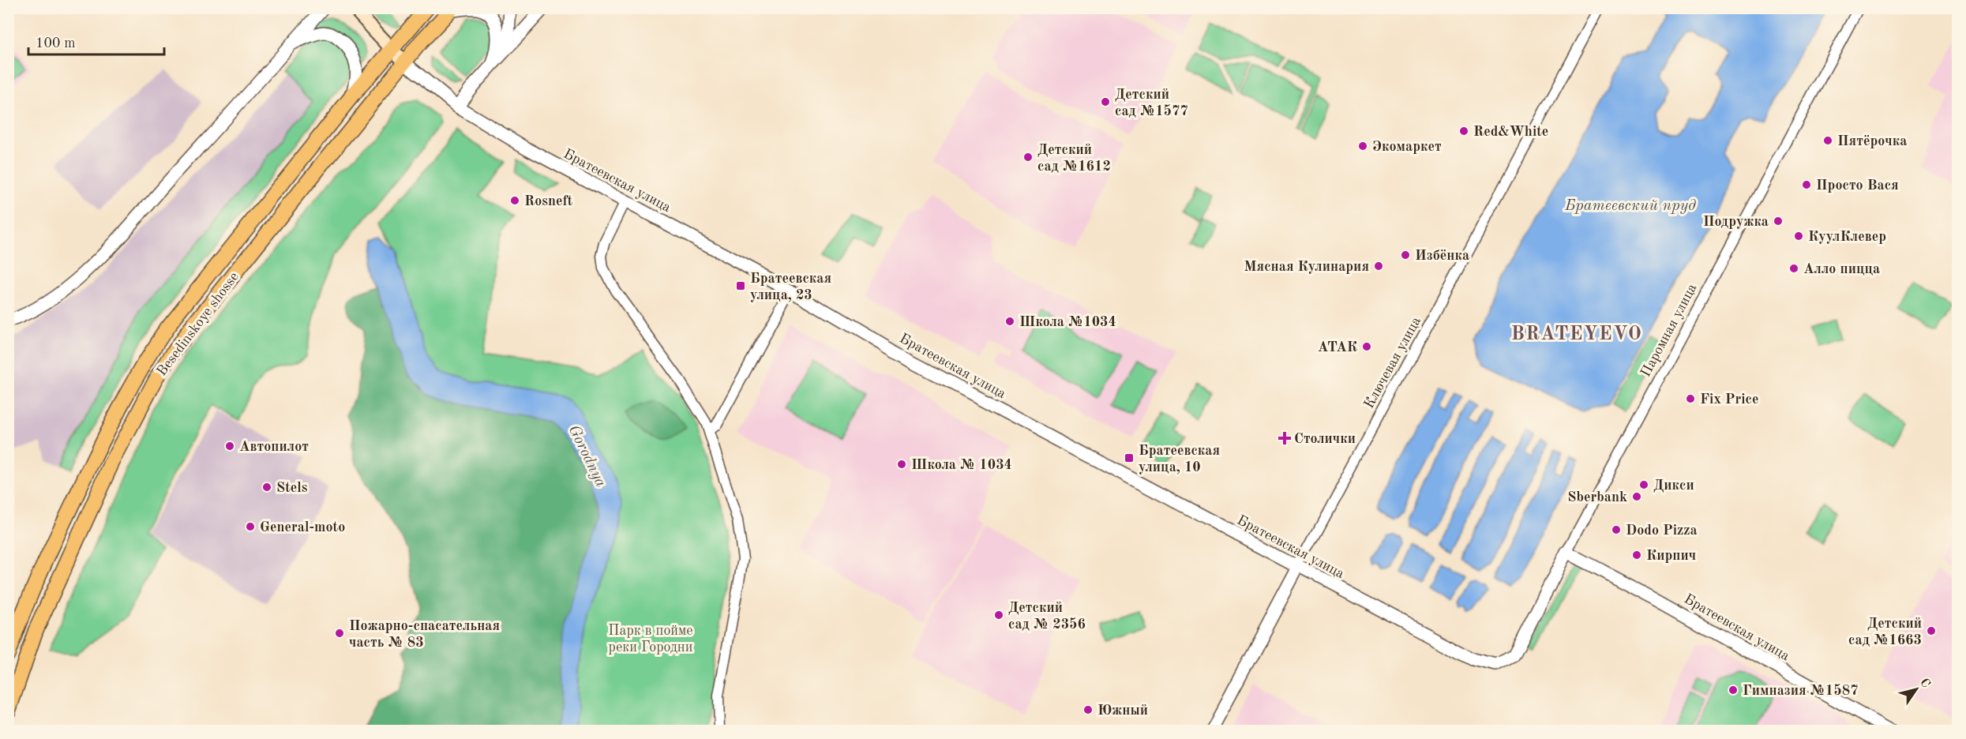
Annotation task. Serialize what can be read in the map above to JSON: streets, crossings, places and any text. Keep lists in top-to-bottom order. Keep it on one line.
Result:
{"streets":{"main road":["Besedinskoye shosse"],"street":["Братеевская улица","Паромная улица","Ключевая улица"]},"crossings":[["Братеевская улица","Besedinskoye shosse"],["Братеевская улица","Паромная улица"],["Братеевская улица","Ключевая улица"]],"districts":["BRATEYEVO"],"water":["Братеевский пруд","Gorodnya"],"parks":["Парк в пойме реки Городни"],"places":{"other":["Детский сад №1577","Red&White","Пятёрочка","Экомаркет","Детский сад №1612","Просто Вася","Rosneft","Подружка","КуулКлевер","Избёнка","Мясная Кулинария","Алло пицца","Школа №1034","АТАК","Fix Price","Автопилот","Школа № 1034","Дикси","Stels","Sberbank","General-moto","Dodo Pizza","Кирпич","Детский сад № 2356","Детский сад №1663","Пожарно-спасательная часть № 83","Гимназия №1587","Южный"],"transit":["Братеевская улица, 23","Братеевская улица, 10"],"health":["Столички"]},"scale_bar":"100 m","north":"top right"}
